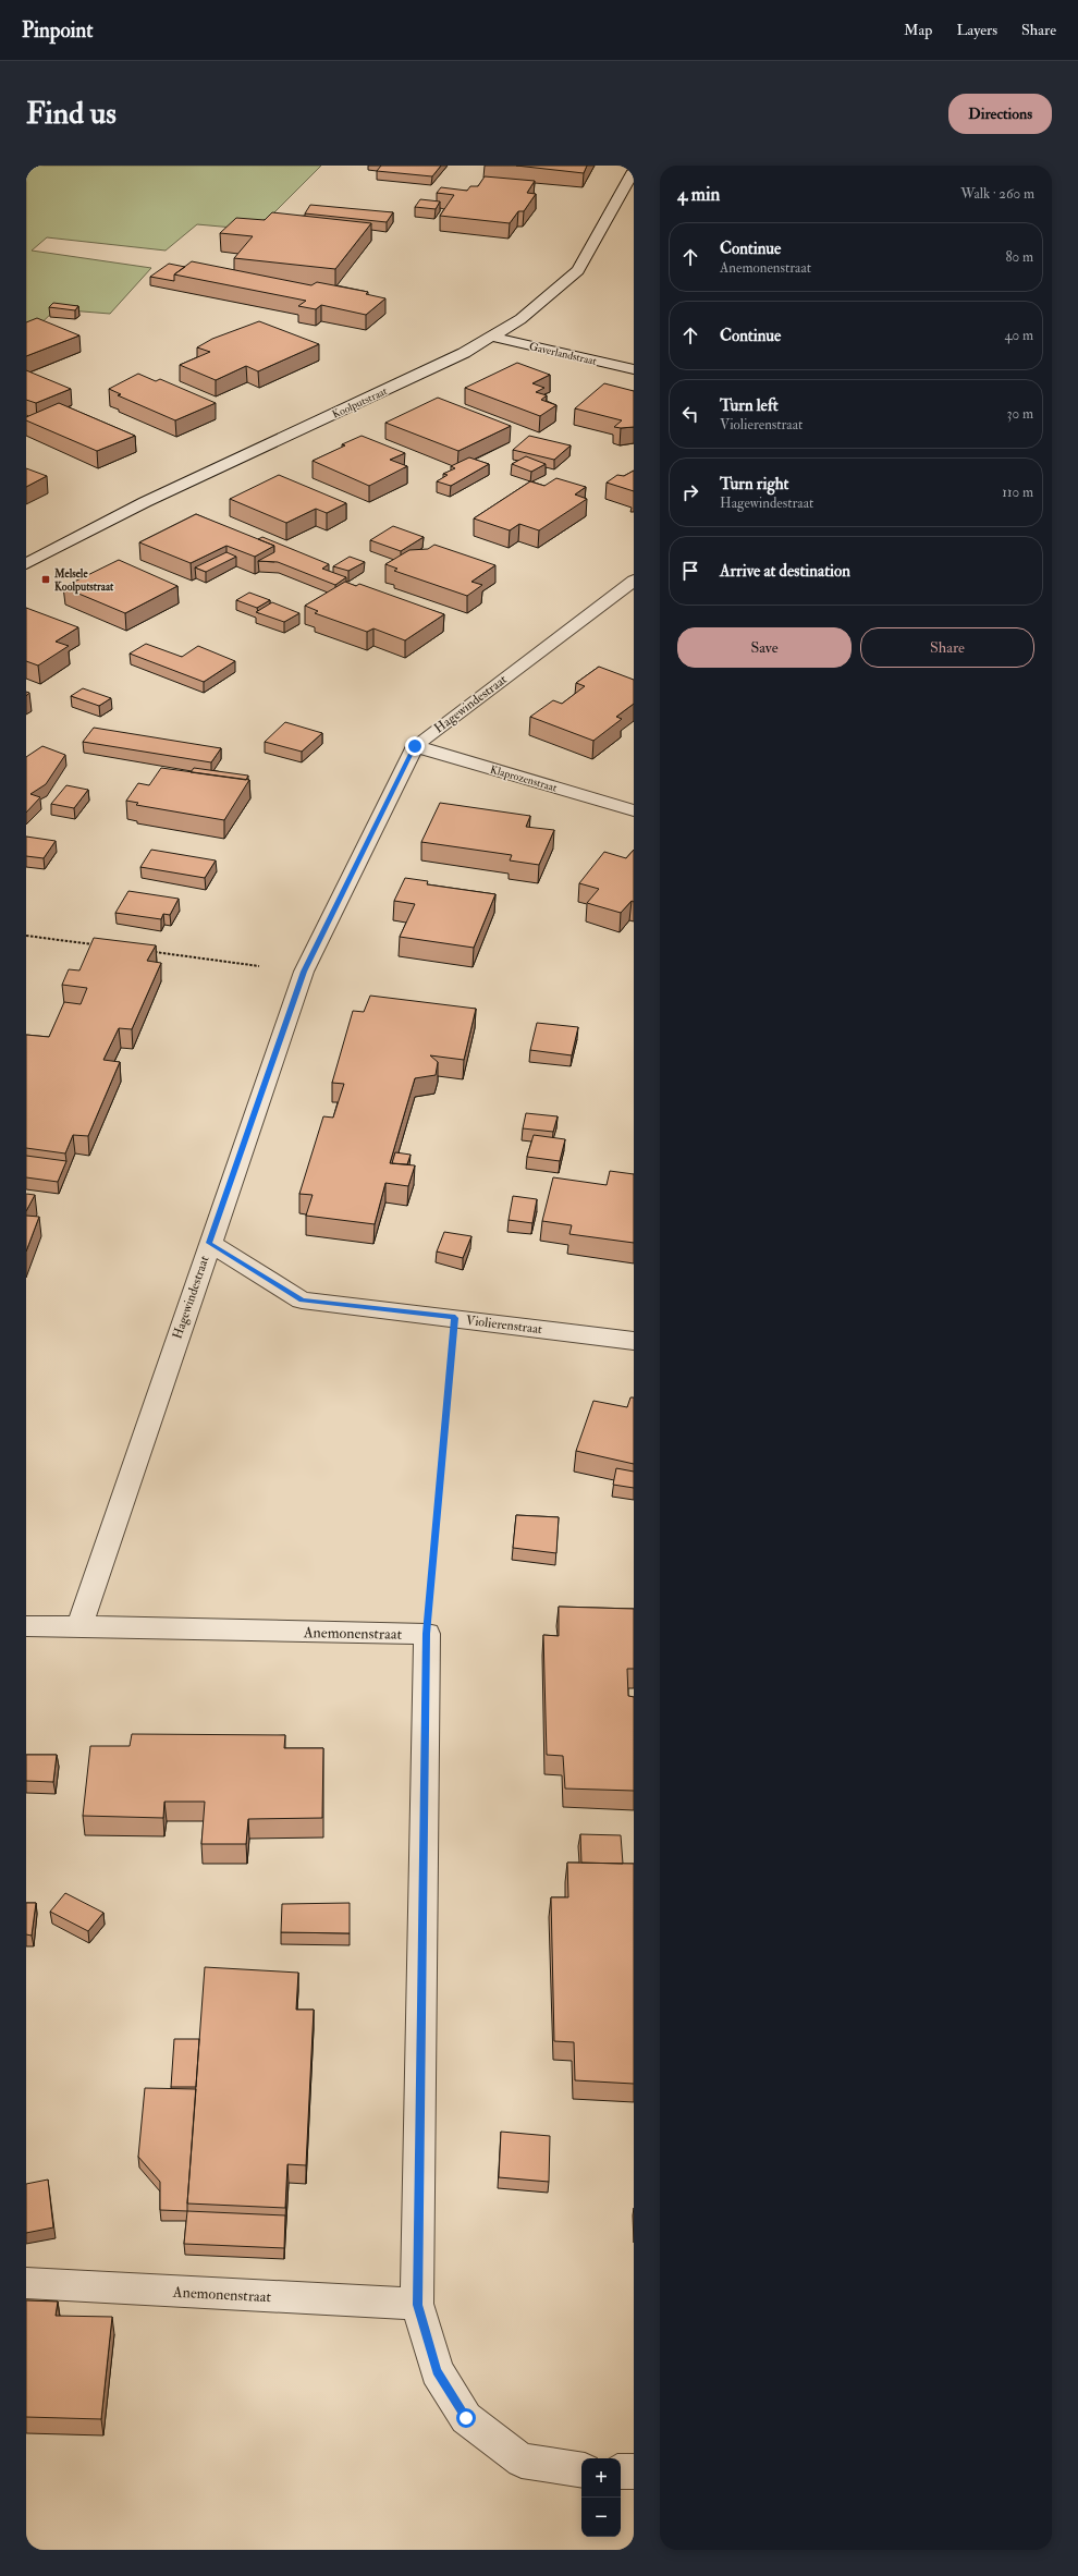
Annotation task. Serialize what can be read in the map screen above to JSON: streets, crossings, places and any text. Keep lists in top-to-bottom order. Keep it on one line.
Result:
{"streets":{"street":["Gaverlandstraat","Koolputstraat","Hagewindestraat","Klaprozenstraat","Violierenstraat","Anemonenstraat"]},"crossings":[["Gaverlandstraat","Koolputstraat"],["Hagewindestraat","Klaprozenstraat"],["Hagewindestraat","Violierenstraat"],["Hagewindestraat","Anemonenstraat"]],"places":{"transit":["Melsele Koolputstraat"]},"page":{"header":"Pinpoint","nav":["Map","Layers","Share"],"buttons":["Directions",["Save","Share"]],"title":"Find us","heading":["4 min","Walk · 260 m"],"list":[["Continue","Anemonenstraat","80 m"],["Continue","40 m"],["Turn left","Violierenstraat","30 m"],["Turn right","Hagewindestraat","110 m"],"Arrive at destination"],"map_buttons":["+","−"]}}
